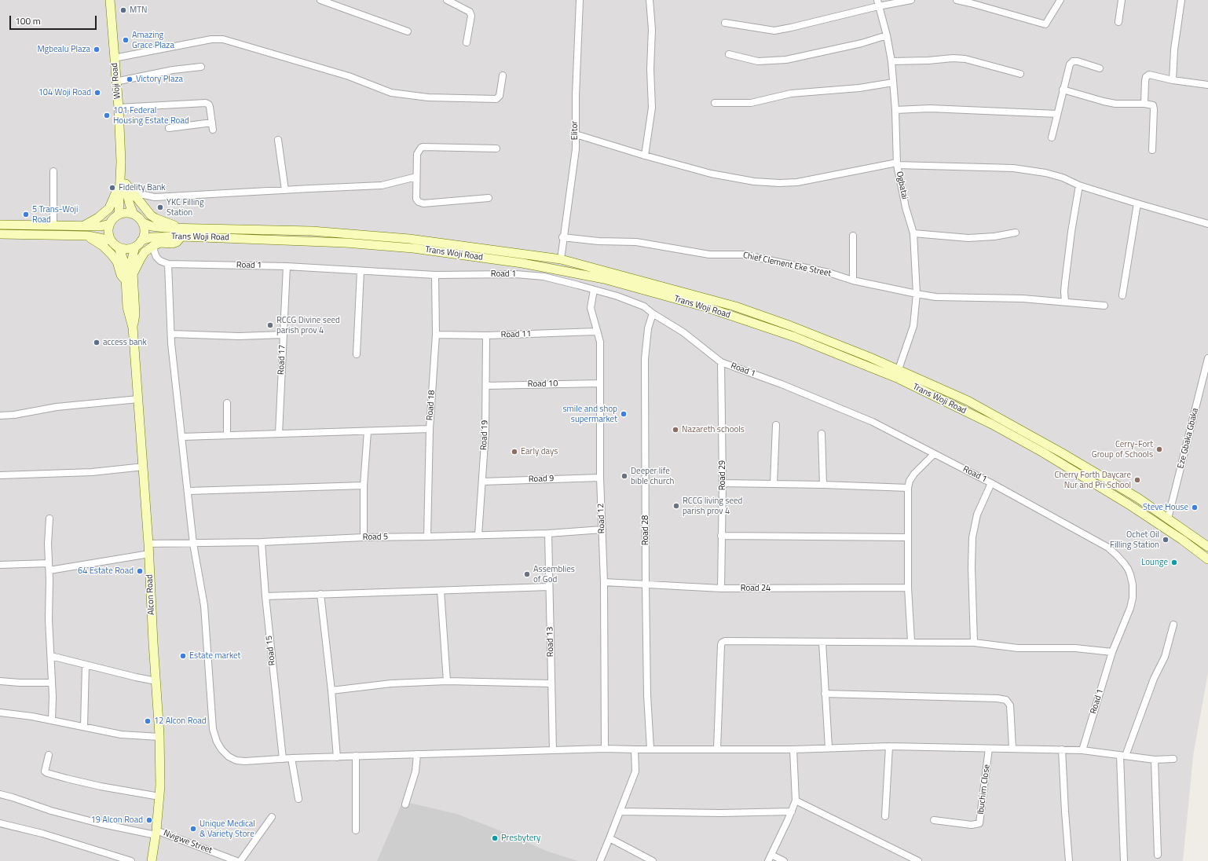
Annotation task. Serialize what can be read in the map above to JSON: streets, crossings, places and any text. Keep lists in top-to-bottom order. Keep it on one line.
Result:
{"streets":{"main road":["Woji Road","Trans Woji Road","Alcon Road"],"street":["Elitor","Ogbatai","Chief Clement Eke Street","Road 1","Road 11","Road 17","Road 10","Road 18","Road 19","Eze Gbaka Gbaka","Road 29","Road 9","Road 12","Road 28","Road 5","Road 24","Road 13","Road 15","Ibuchim Close","Nvigwe Street"]},"crossings":[["Elitor","Trans Woji Road"],["Elitor","Chief Clement Eke Street"],["Ogbatai","Trans Woji Road"],["Ogbatai","Chief Clement Eke Street"],["Trans Woji Road","Eze Gbaka Gbaka"],["Road 1","Road 17"],["Road 1","Road 18"],["Road 1","Road 29"],["Road 1","Road 12"],["Road 1","Road 28"],["Road 11","Road 18"],["Road 11","Road 19"],["Road 11","Road 12"],["Road 10","Road 19"],["Road 10","Road 12"],["Road 18","Road 5"],["Road 19","Road 9"],["Road 19","Road 5"],["Road 29","Road 24"],["Road 9","Road 12"],["Road 12","Road 5"],["Road 12","Road 24"],["Road 28","Road 24"],["Road 5","Alcon Road"],["Road 5","Road 13"],["Road 5","Road 15"],["Alcon Road","Nvigwe Street"]],"places":["MTN","Amazing Grace Plaza","Mgbealu Plaza","Victory Plaza","104 Woji Road","101 Federal Housing Estate Road","Fidelity Bank","YKC Filling Station","5 Trans-Woji Road","RCCG Divine seed parish prov 4","access bank","smile and shop supermarket","Nazareth schools","Cerry-Fort Group of Schools","Early days","Deeper life bible church","Cherry Forth Daycare Nur and Pri School","RCCG living seed parish prov 4","Steve House","Ochet Oil Filling Station","Lounge","64 Estate Road","Assemblies of God","Estate market","12 Alcon Road","19 Alcon Road","Unique Medical & Variety Store","Presbytery"],"scale_bar":"100 m"}
